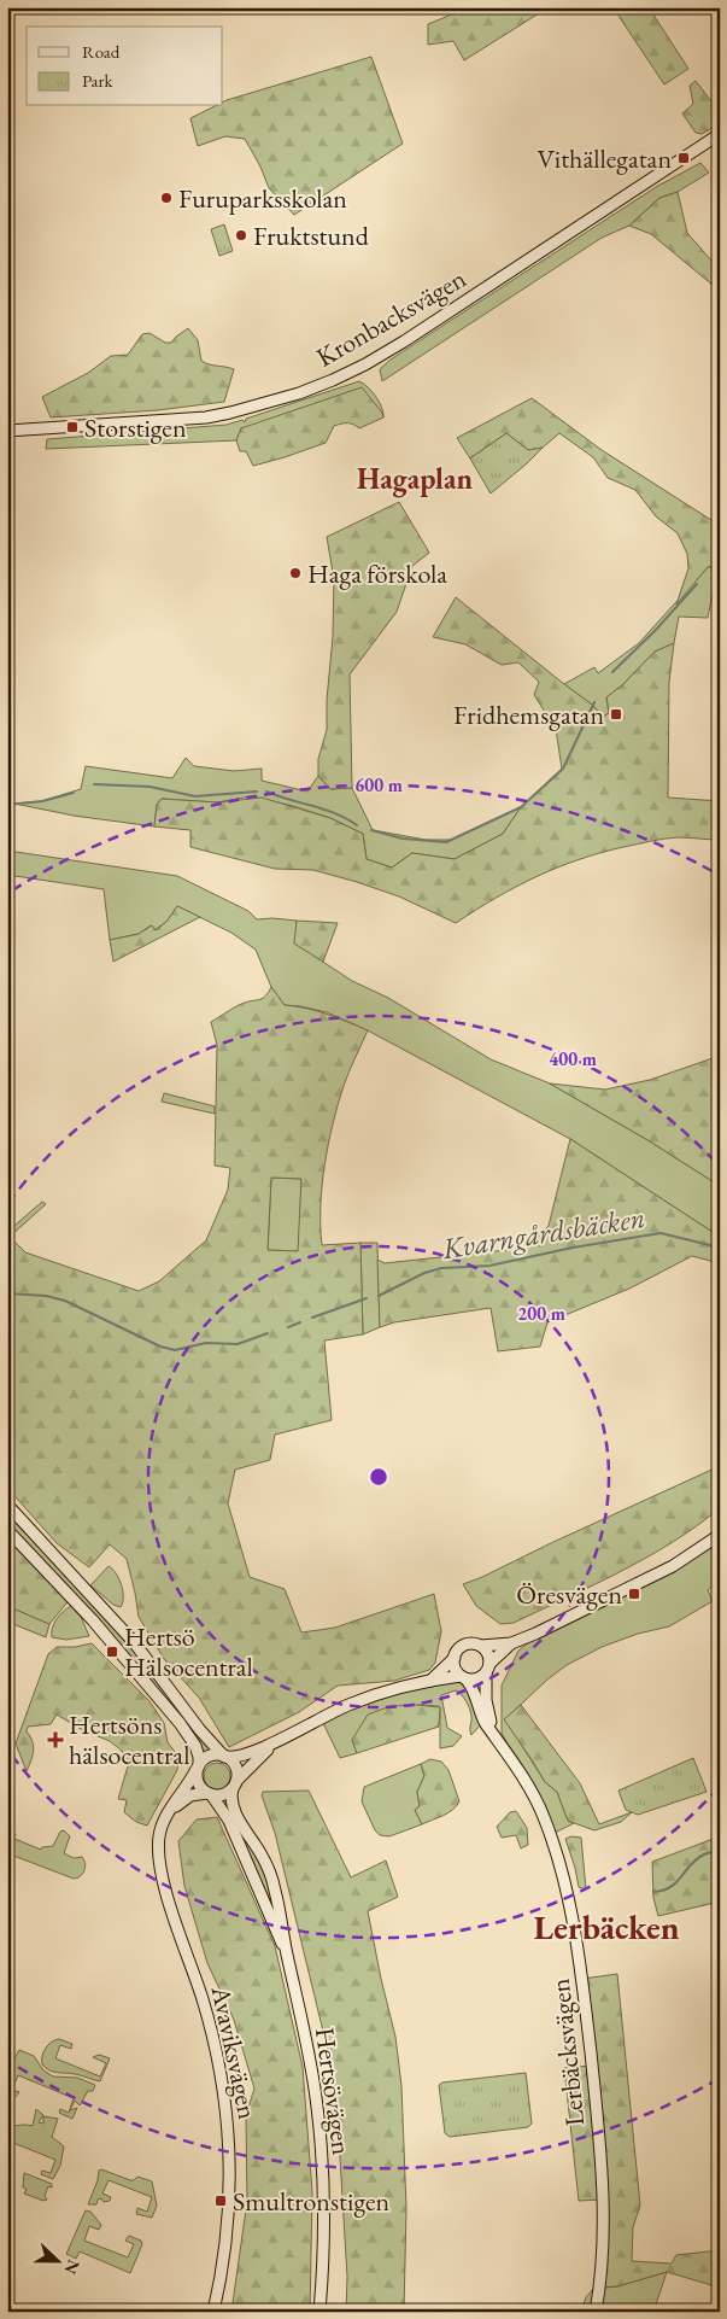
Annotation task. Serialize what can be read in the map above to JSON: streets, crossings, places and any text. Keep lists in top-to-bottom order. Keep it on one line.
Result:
{"streets":{"street":["Kronbacksvägen","Avaviksvägen","Lerbäcksvägen","Hertsövägen"]},"crossings":[["Avaviksvägen","Hertsövägen"]],"districts":["Hagaplan","Lerbäcken"],"water":["Kvarngårdsbäcken"],"places":{"transit":["Vithällegatan","Storstigen","Fridhemsgatan","Öresvägen","Hertsö Hälsocentral","Smultronstigen"],"other":["Furuparksskolan","Fruktstund","Haga förskola"],"health":["Hertsöns hälsocentral"]},"legend":["Road","Park"],"north":"right","rings":["600 m","400 m","200 m"]}
